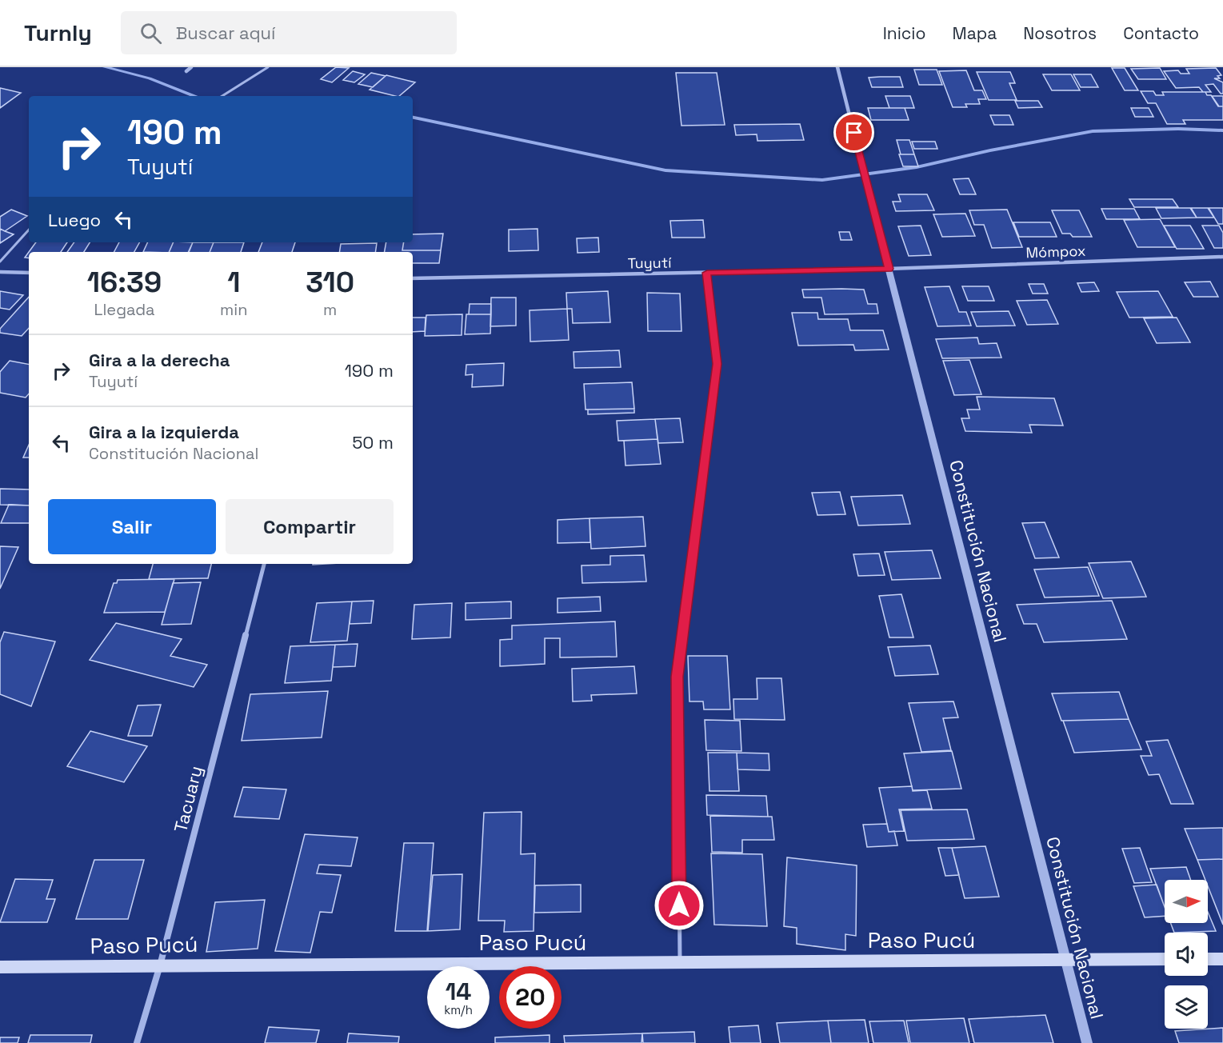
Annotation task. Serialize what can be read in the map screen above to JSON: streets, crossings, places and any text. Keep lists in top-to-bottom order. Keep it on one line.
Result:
{"streets":{"main road":["Paso Pucú"],"street":["Mómpox","Tuyutí","Constitución Nacional","Tacuary"]},"crossings":[["Mómpox","Tuyutí"],["Mómpox","Constitución Nacional"],["Tuyutí","Constitución Nacional"],["Constitución Nacional","Paso Pucú"],["Tacuary","Paso Pucú"]],"north":"right","page":{"header":"Turnly","search":"Buscar aquí","nav":["Inicio","Mapa","Nosotros","Contacto"],"turn":["190 m","Tuyutí"],"then":"Luego","eta":["16:39","Llegada","1","min","310","m"],"list":[{"name":"Gira a la derecha","note":"Tuyutí","value":"190 m"},{"name":"Gira a la izquierda","note":"Constitución Nacional","value":"50 m"}],"buttons":["Salir","Compartir"],"speed":"14 km/h","limit":"20"}}
